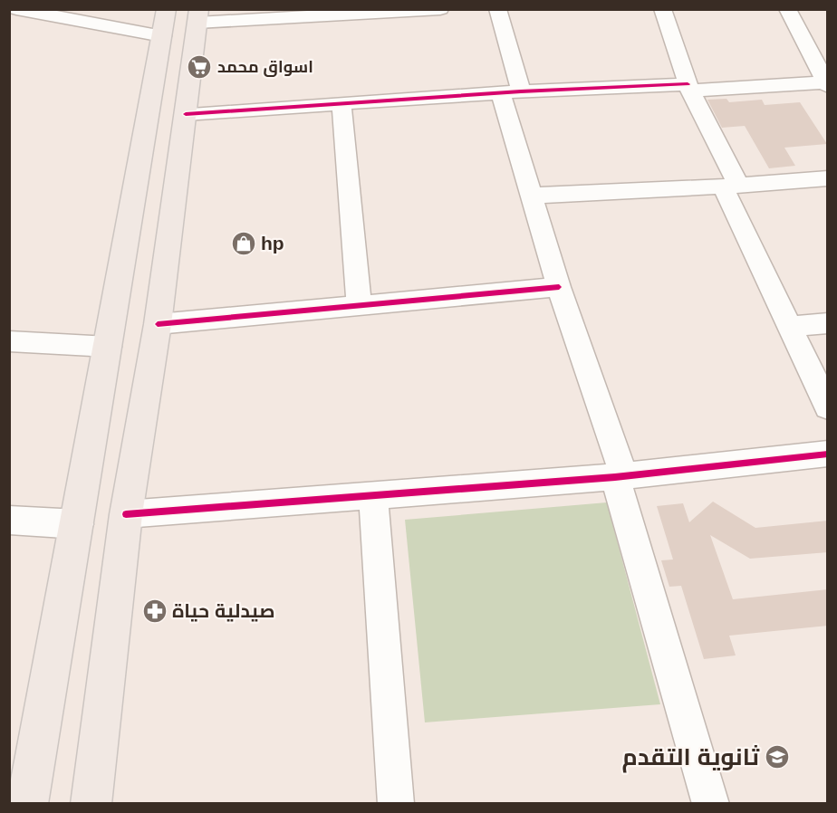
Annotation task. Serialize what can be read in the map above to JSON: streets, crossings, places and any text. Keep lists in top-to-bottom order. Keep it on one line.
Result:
{"places":{"supermarket":["اسواق محمد"],"shop":["hp"],"pharmacy":["صيدلية حياة"],"school or university":["ثانوية التقدم"]}}
